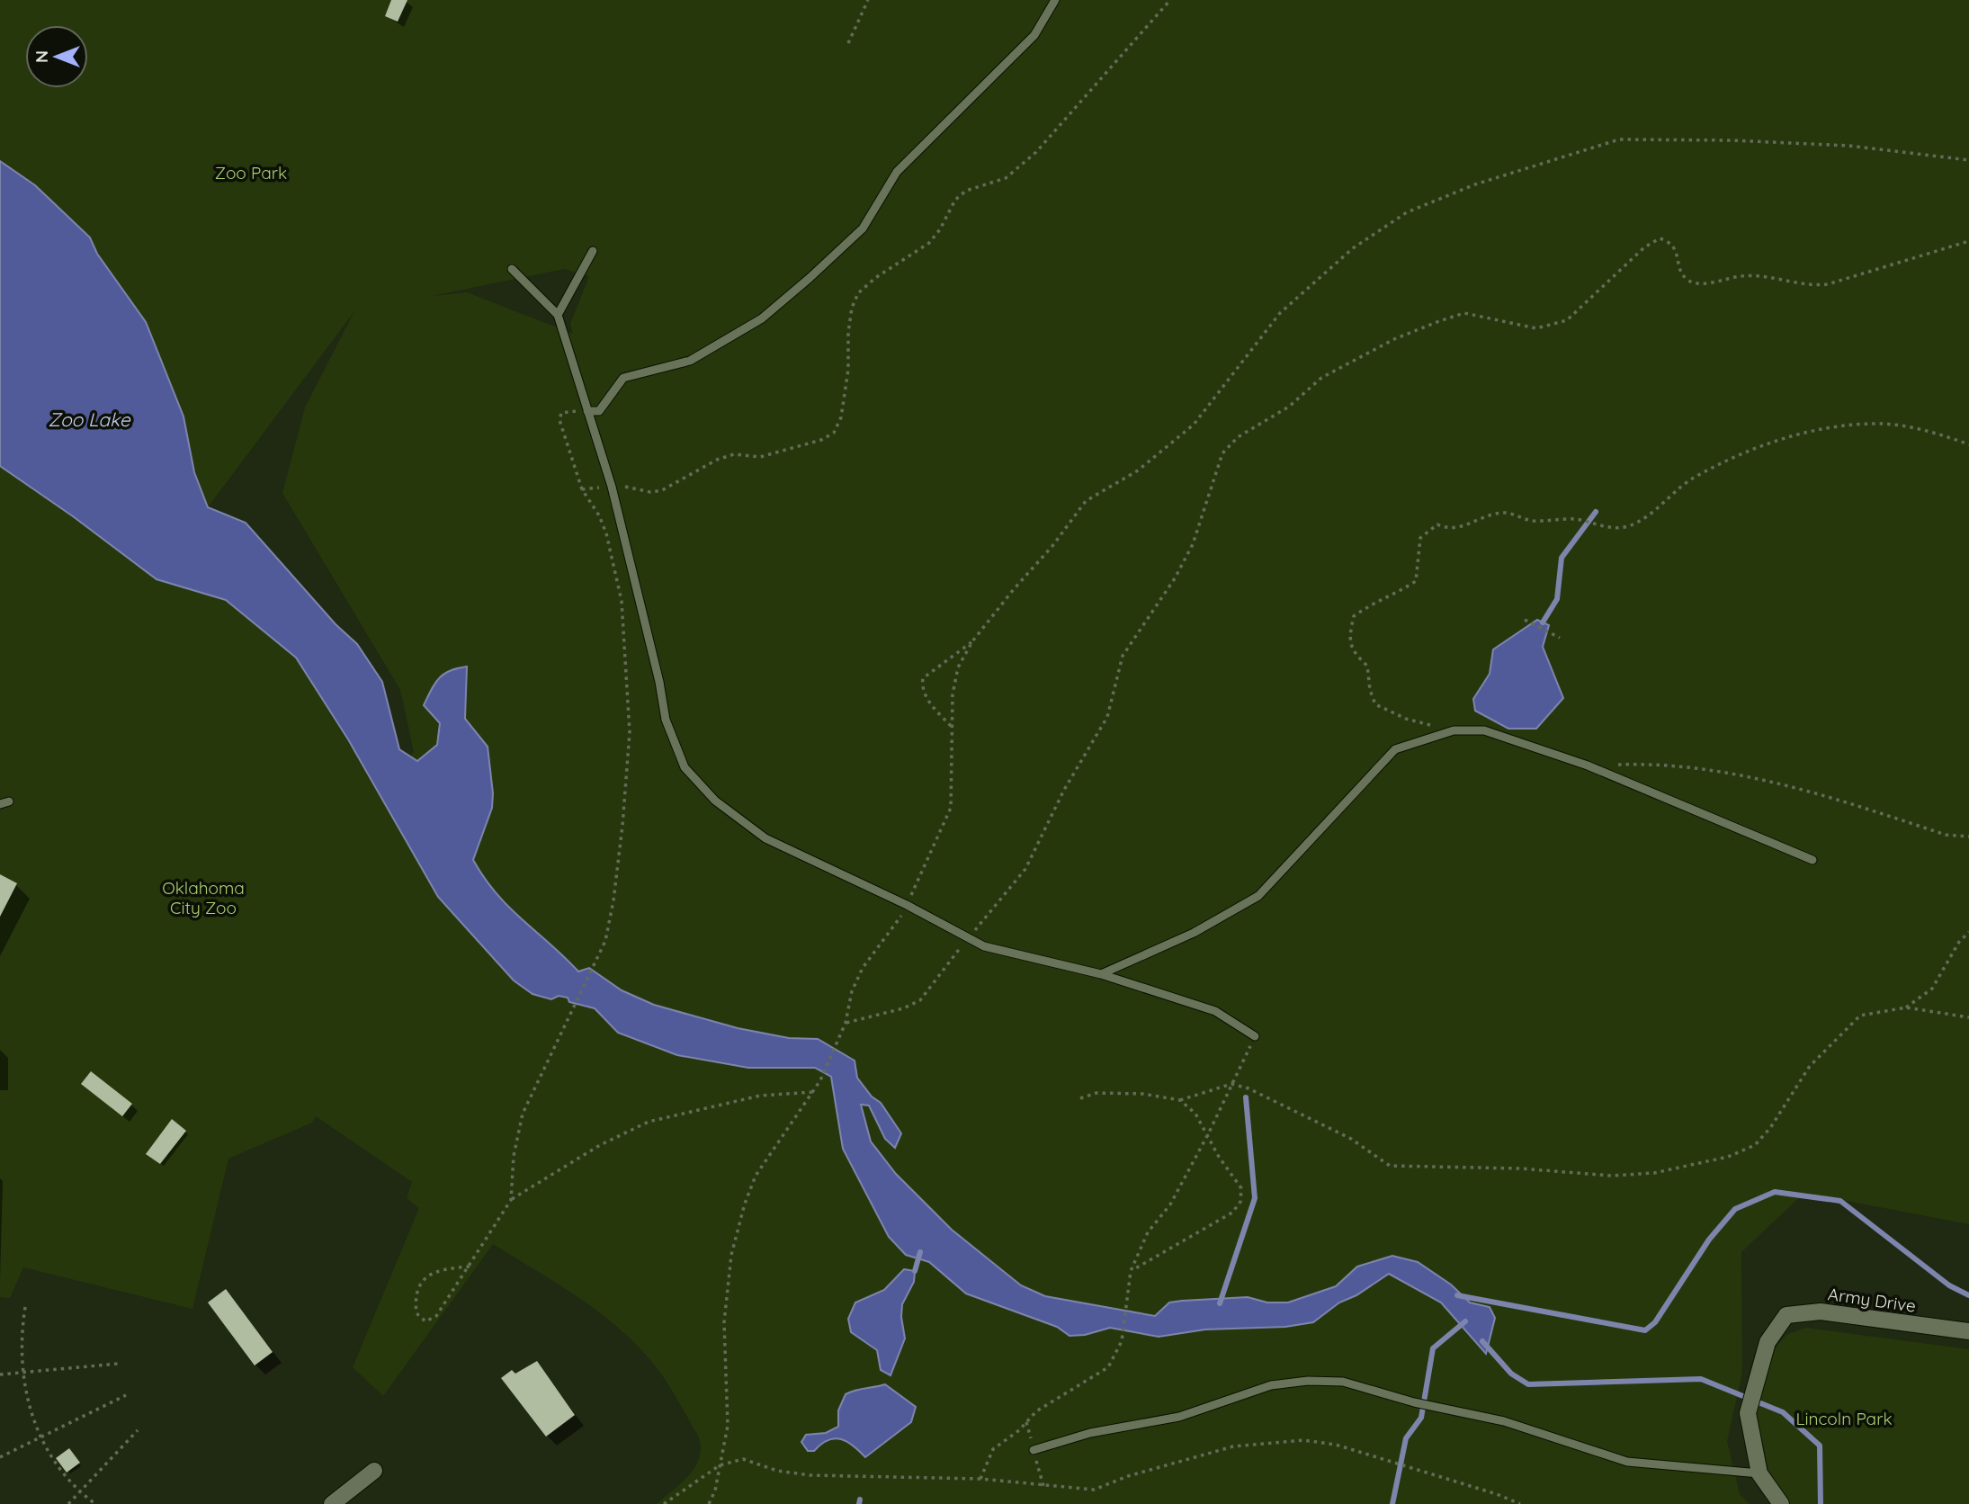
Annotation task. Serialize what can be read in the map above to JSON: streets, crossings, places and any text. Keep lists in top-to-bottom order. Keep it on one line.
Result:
{"streets":{"street":["Army Drive"]},"water":["Zoo Lake"],"parks":["Zoo Park","Oklahoma City Zoo","Lincoln Park"],"north":"left"}
